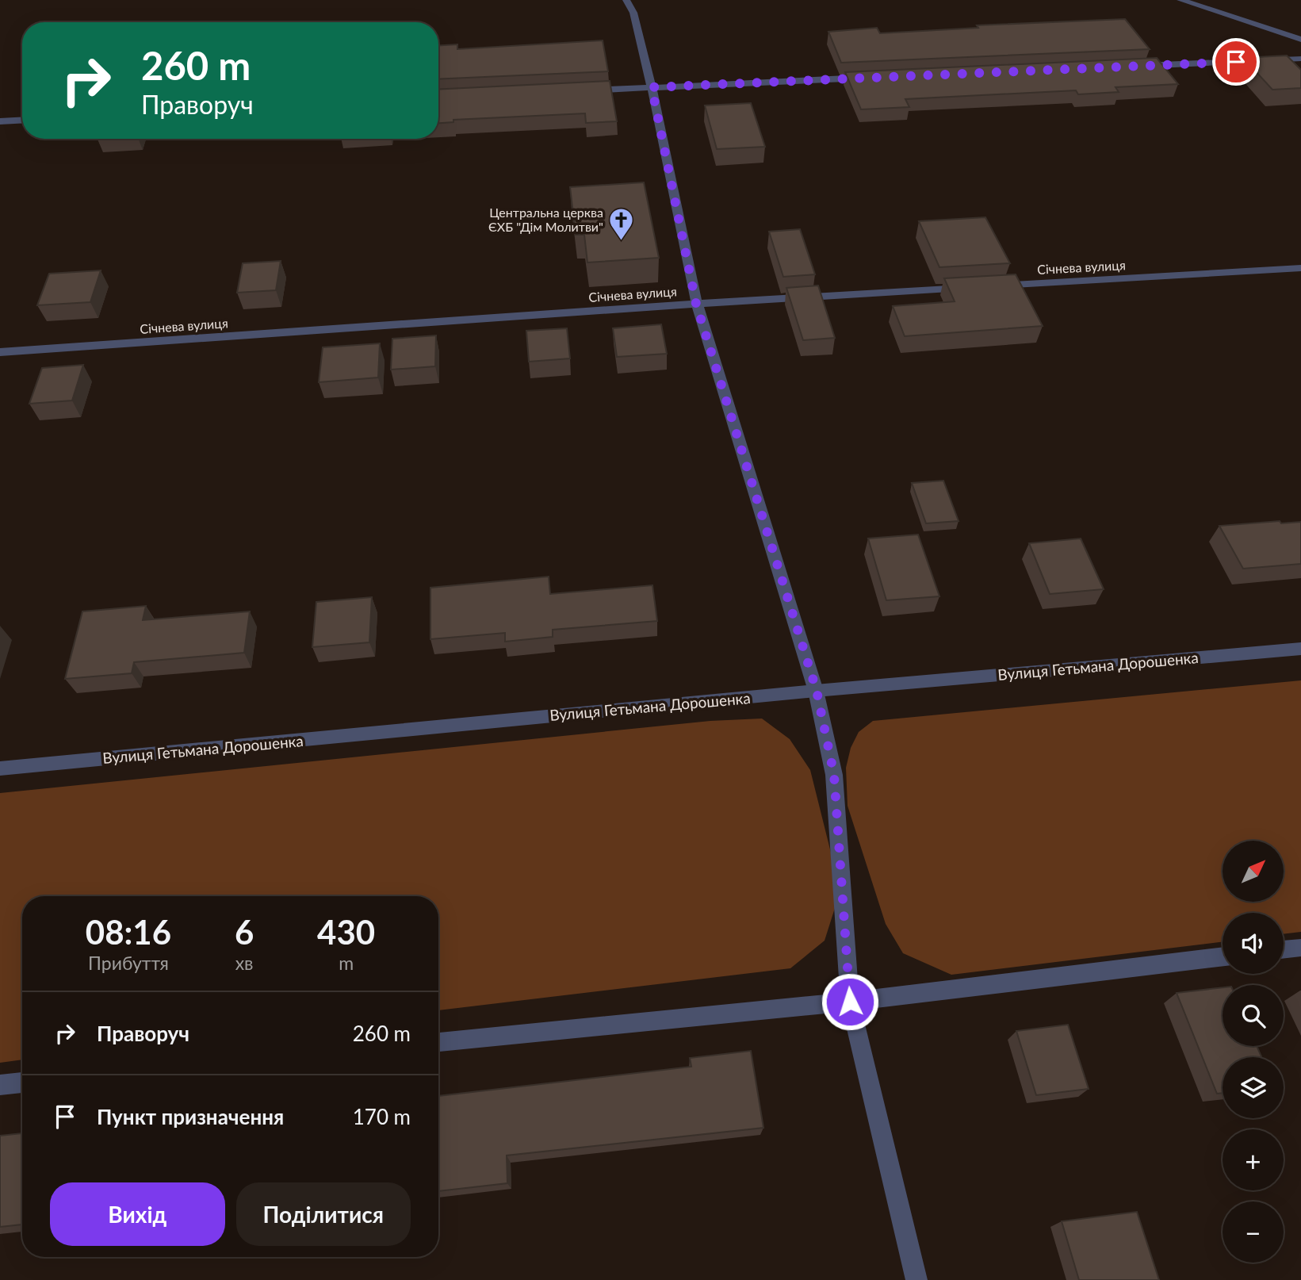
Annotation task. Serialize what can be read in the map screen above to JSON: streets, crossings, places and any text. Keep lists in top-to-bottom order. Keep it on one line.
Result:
{"streets":{"street":["Січнева вулиця","Вулиця Гетьмана Дорошенка"]},"places":{"church":["Центральна церква ЄХБ \"Дім Молитви\""]},"north":"top right","page":{"turn":["260 m","Праворуч"],"map_buttons":["+","−"],"eta":["08:16","Прибуття","6","хв","430","m"],"list":[{"name":"Праворуч","value":"260 m"},{"name":"Пункт призначення","value":"170 m"}],"buttons":["Вихід","Поділитися"]}}
